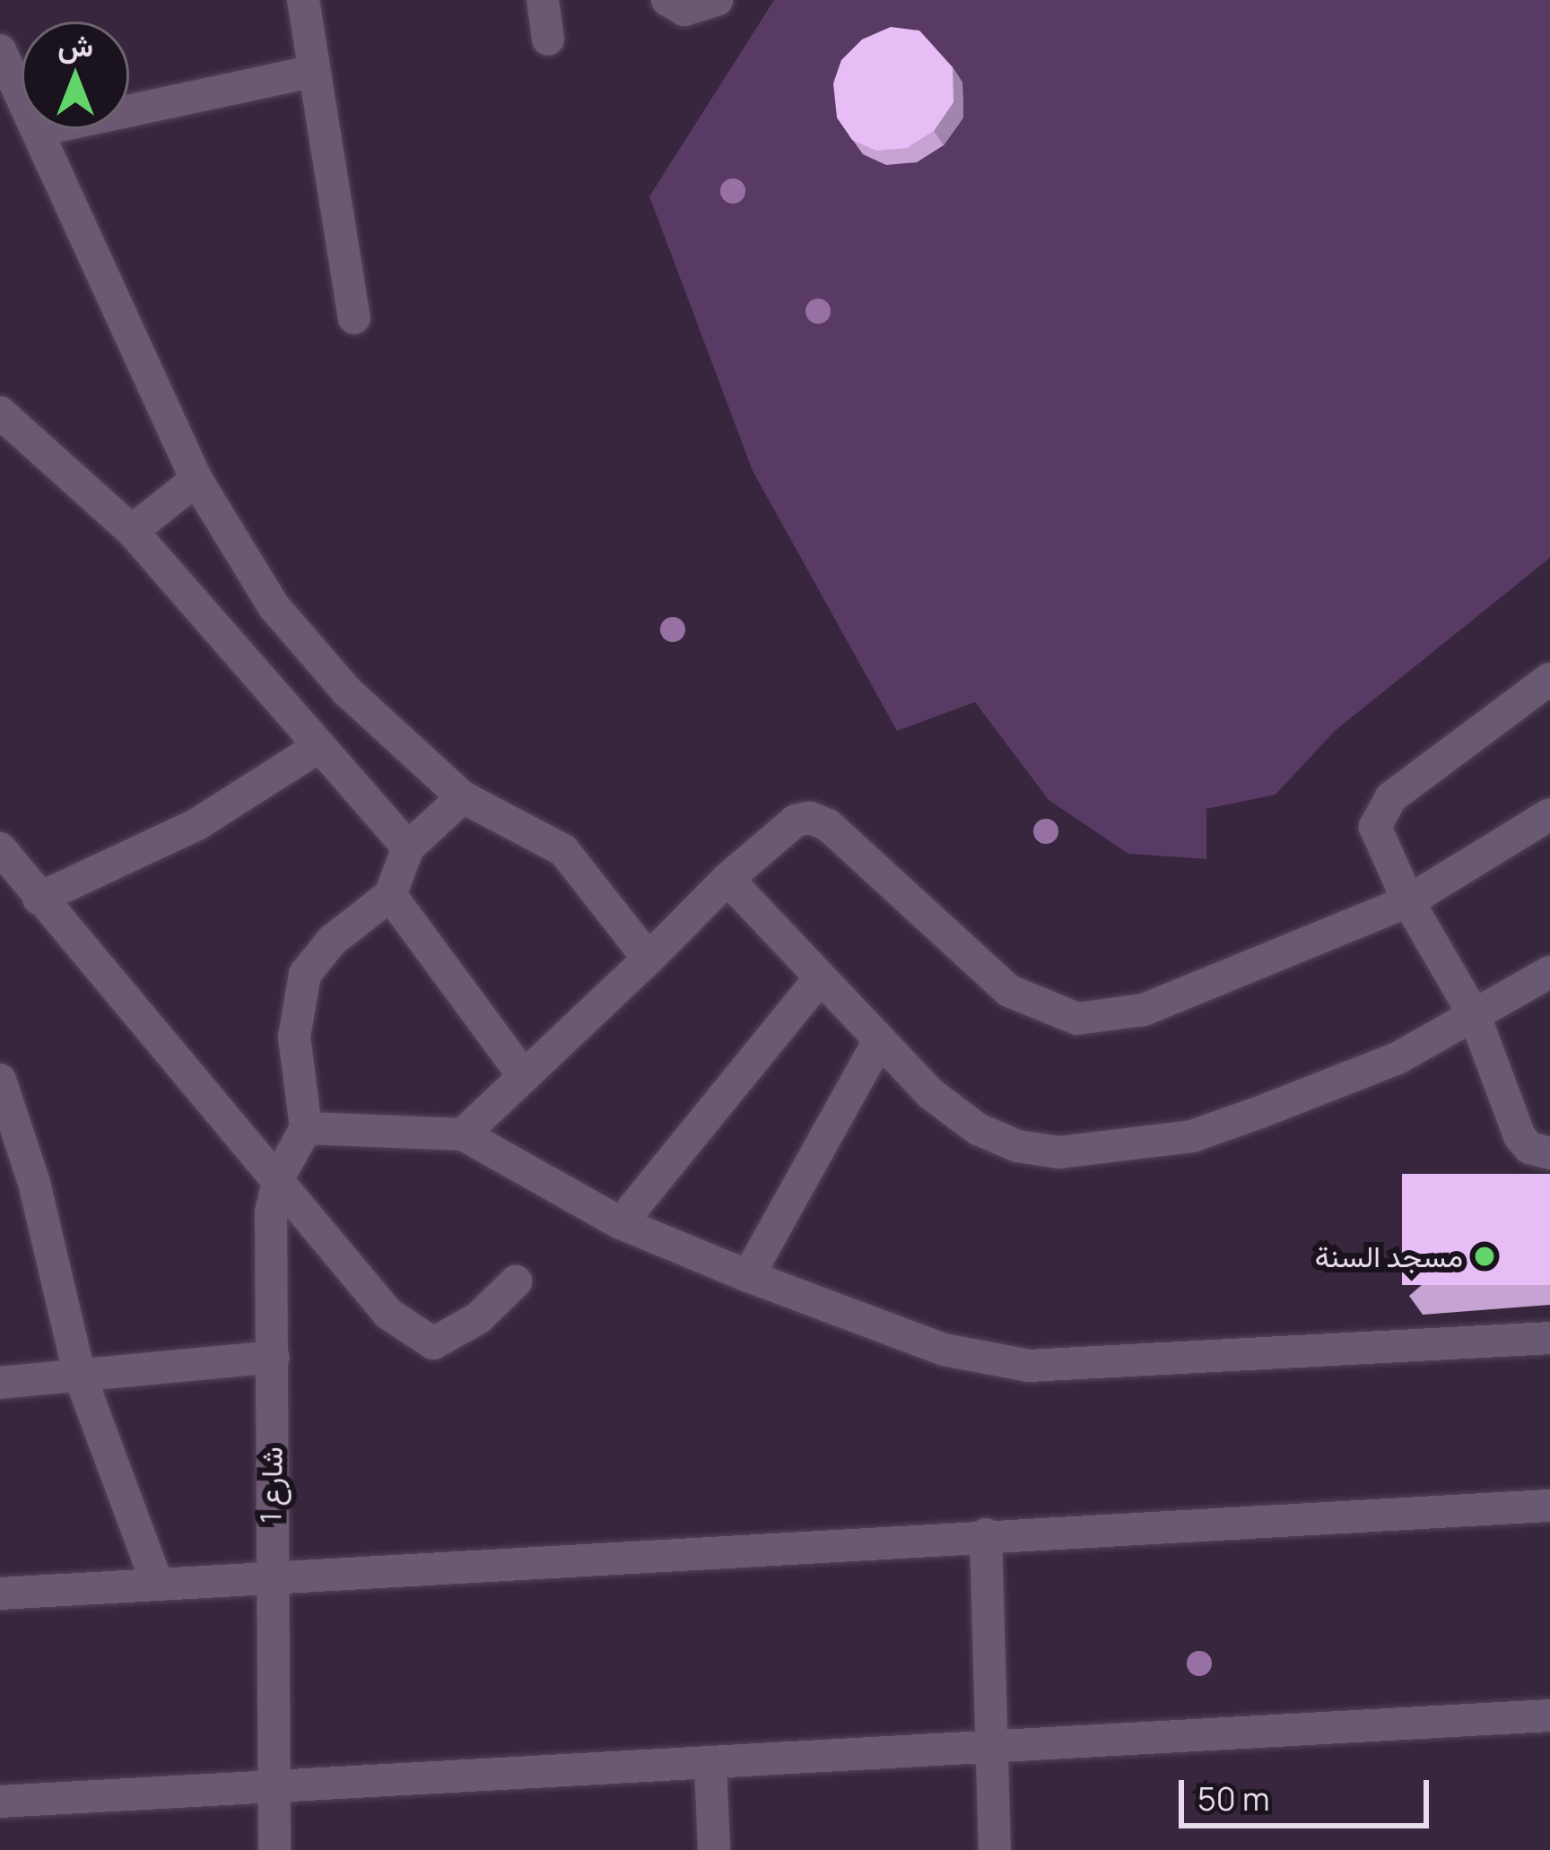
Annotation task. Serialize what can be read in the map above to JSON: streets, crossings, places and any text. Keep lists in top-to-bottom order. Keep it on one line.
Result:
{"streets":{"street":["شارع 1"]},"places":["مسجد السنة"],"scale_bar":"50 m","north":"top"}
